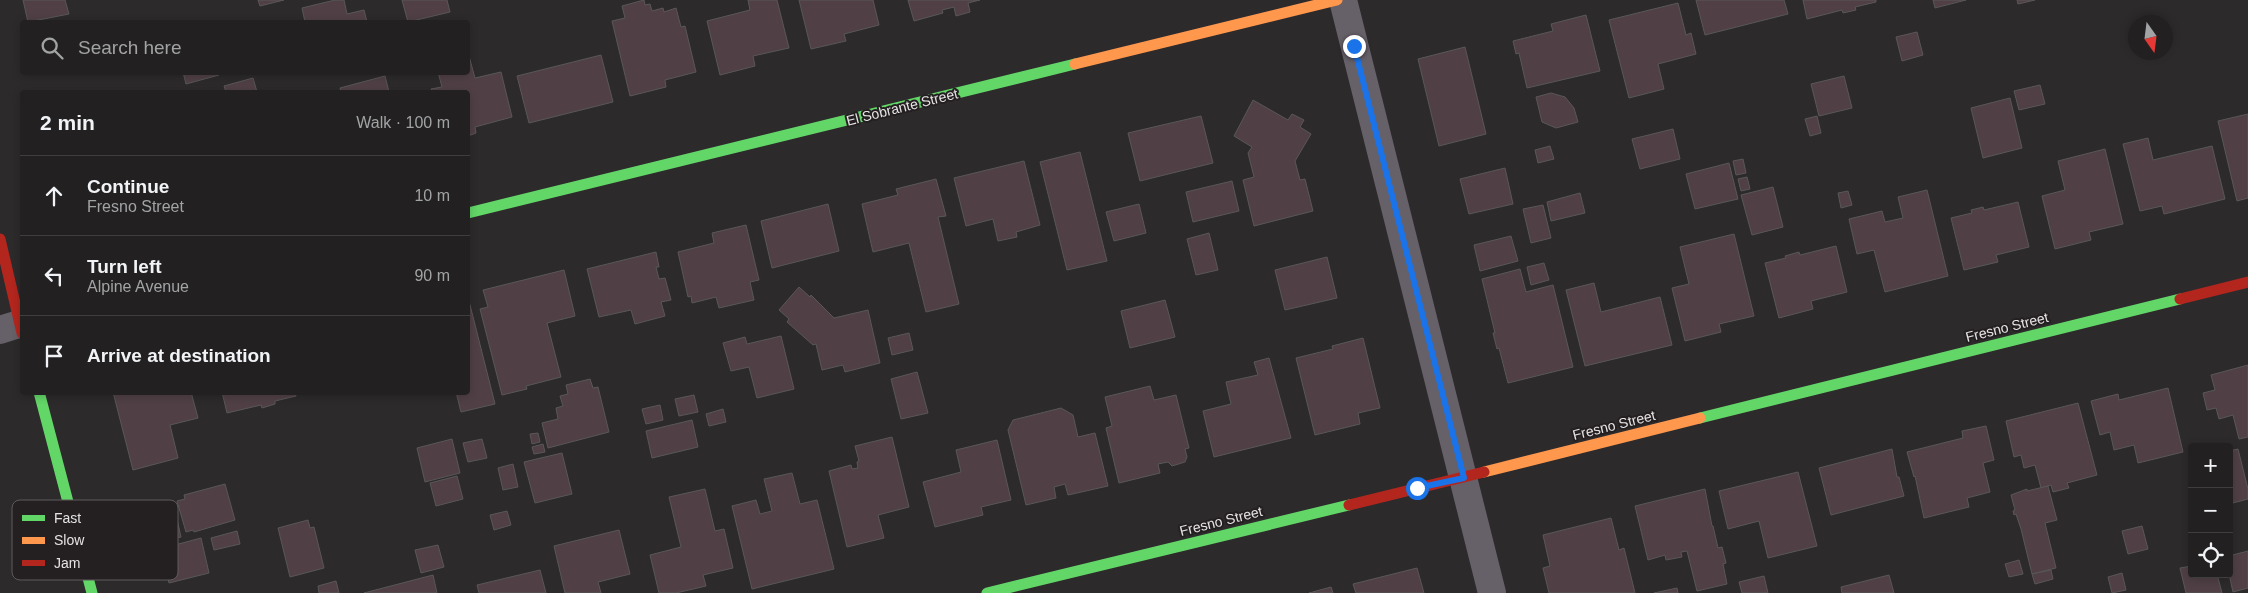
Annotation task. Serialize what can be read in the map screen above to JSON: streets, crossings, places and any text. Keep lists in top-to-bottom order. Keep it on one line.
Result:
{"streets":{"street":["El Sobrante Street","Fresno Street"]},"legend":["Fast","Slow","Jam"],"north":"bottom","page":{"search":"Search here","heading":["2 min","Walk · 100 m"],"list":[["Continue","Fresno Street","10 m"],["Turn left","Alpine Avenue","90 m"],"Arrive at destination"],"map_buttons":["+","−"]}}
